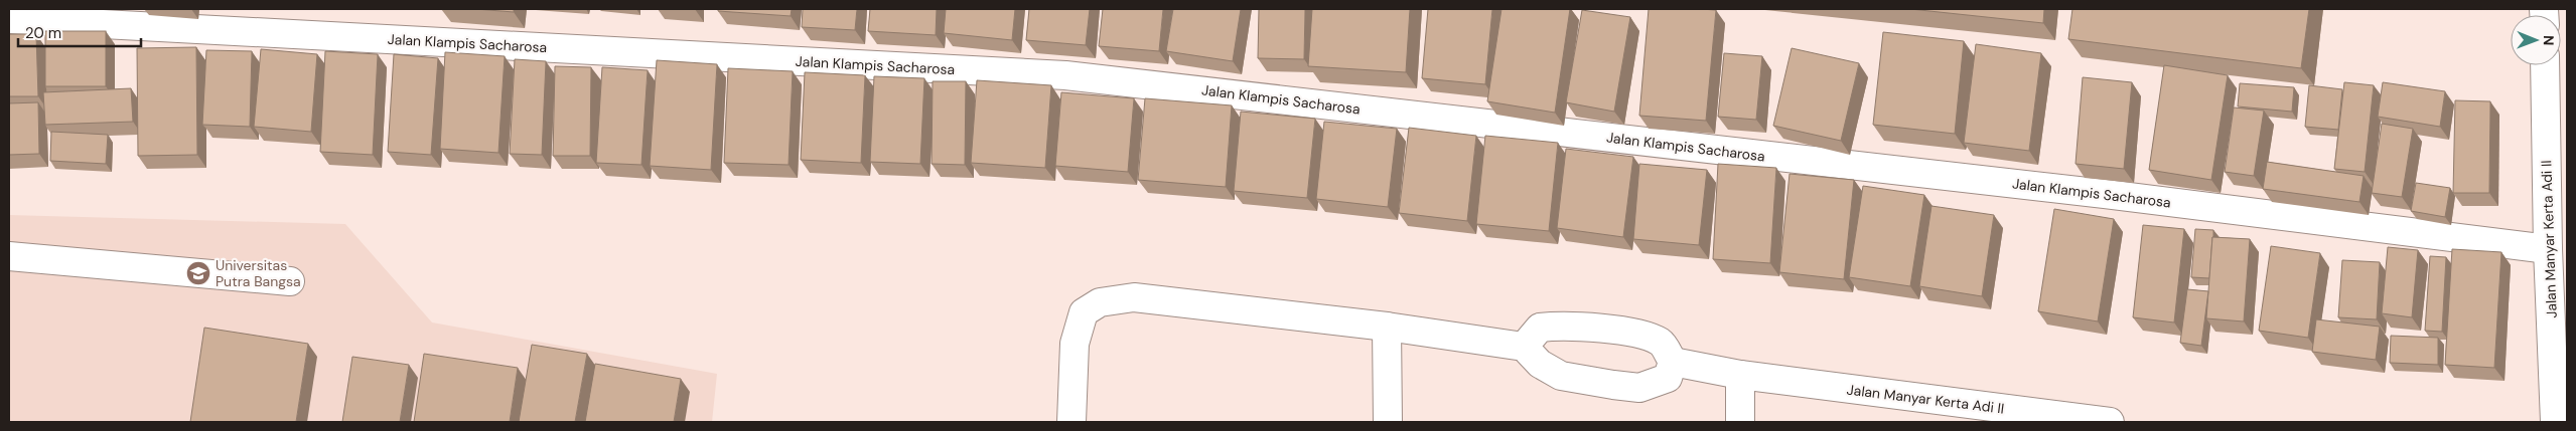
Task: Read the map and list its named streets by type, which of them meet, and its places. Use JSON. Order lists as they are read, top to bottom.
{
  "streets": {
    "street": ["Jalan Klampis Sacharosa", "Jalan Manyar Kerta Adi II"]
  },
  "crossings": [
    ["Jalan Klampis Sacharosa", "Jalan Manyar Kerta Adi II"]
  ],
  "places": {
    "school or university": ["Universitas Putra Bangsa"]
  },
  "scale_bar": "20 m",
  "north": "right"
}
